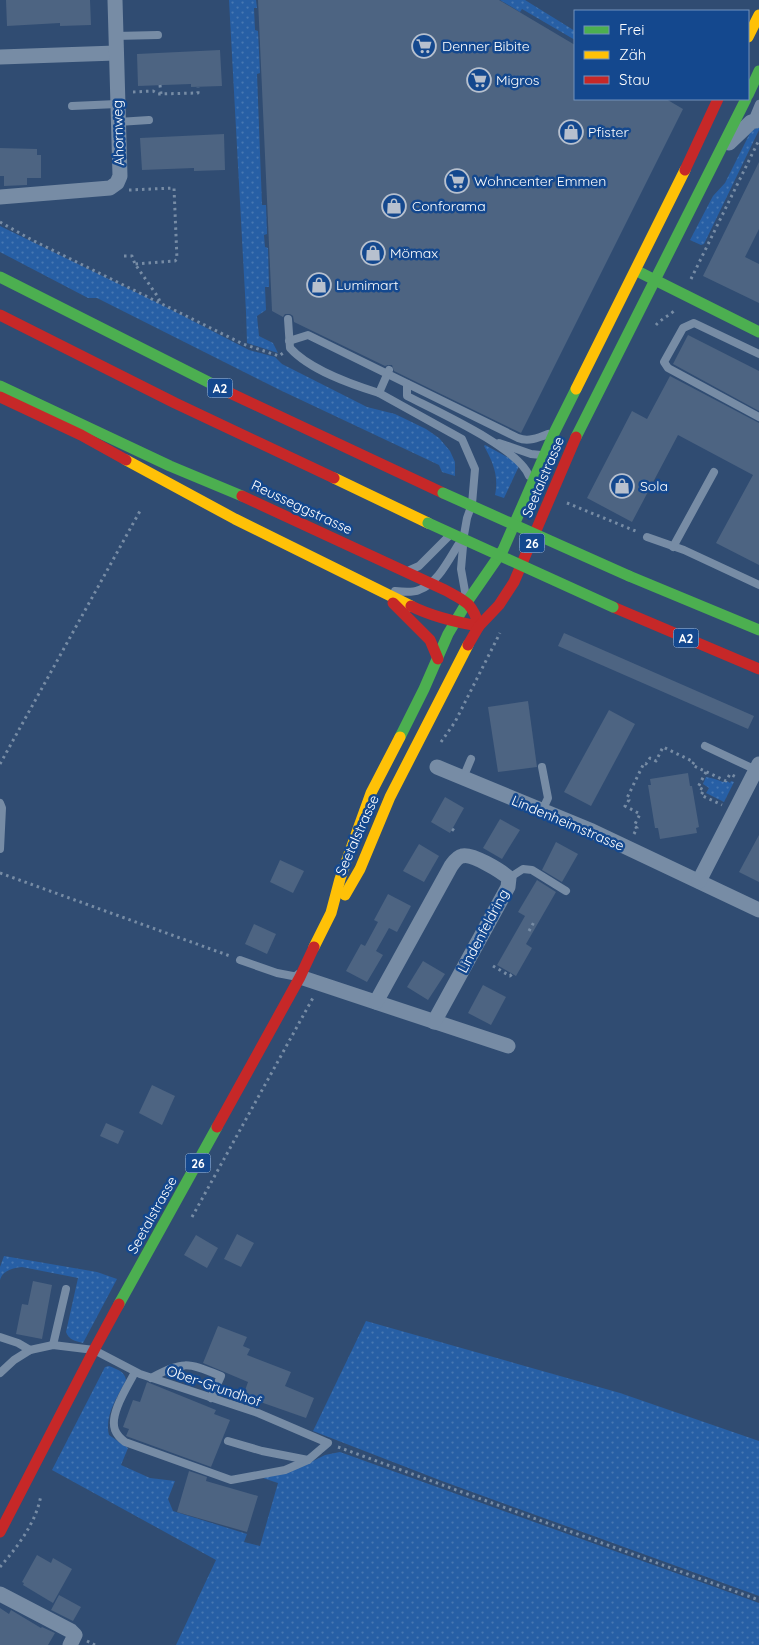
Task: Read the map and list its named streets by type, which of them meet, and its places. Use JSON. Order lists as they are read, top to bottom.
{
  "streets": {
    "main road": [
      "A2",
      "Seetalstrasse",
      "Reusseggstrasse",
      "26"
    ],
    "street": ["Ahornweg", "Lindenheimstrasse", "Lindenfeldring"],
    "lane": ["Ober-Grundhof"]
  },
  "crossings": [
    ["Seetalstrasse", "Reusseggstrasse"],
    ["Seetalstrasse", "Ober-Grundhof"]
  ],
  "places": {
    "supermarket": ["Denner Bibite", "Migros", "Wohncenter Emmen"],
    "shop": [
      "Pfister",
      "Conforama",
      "Mömax",
      "Lumimart",
      "Sola"
    ]
  },
  "legend": ["Frei", "Zäh", "Stau"]
}
